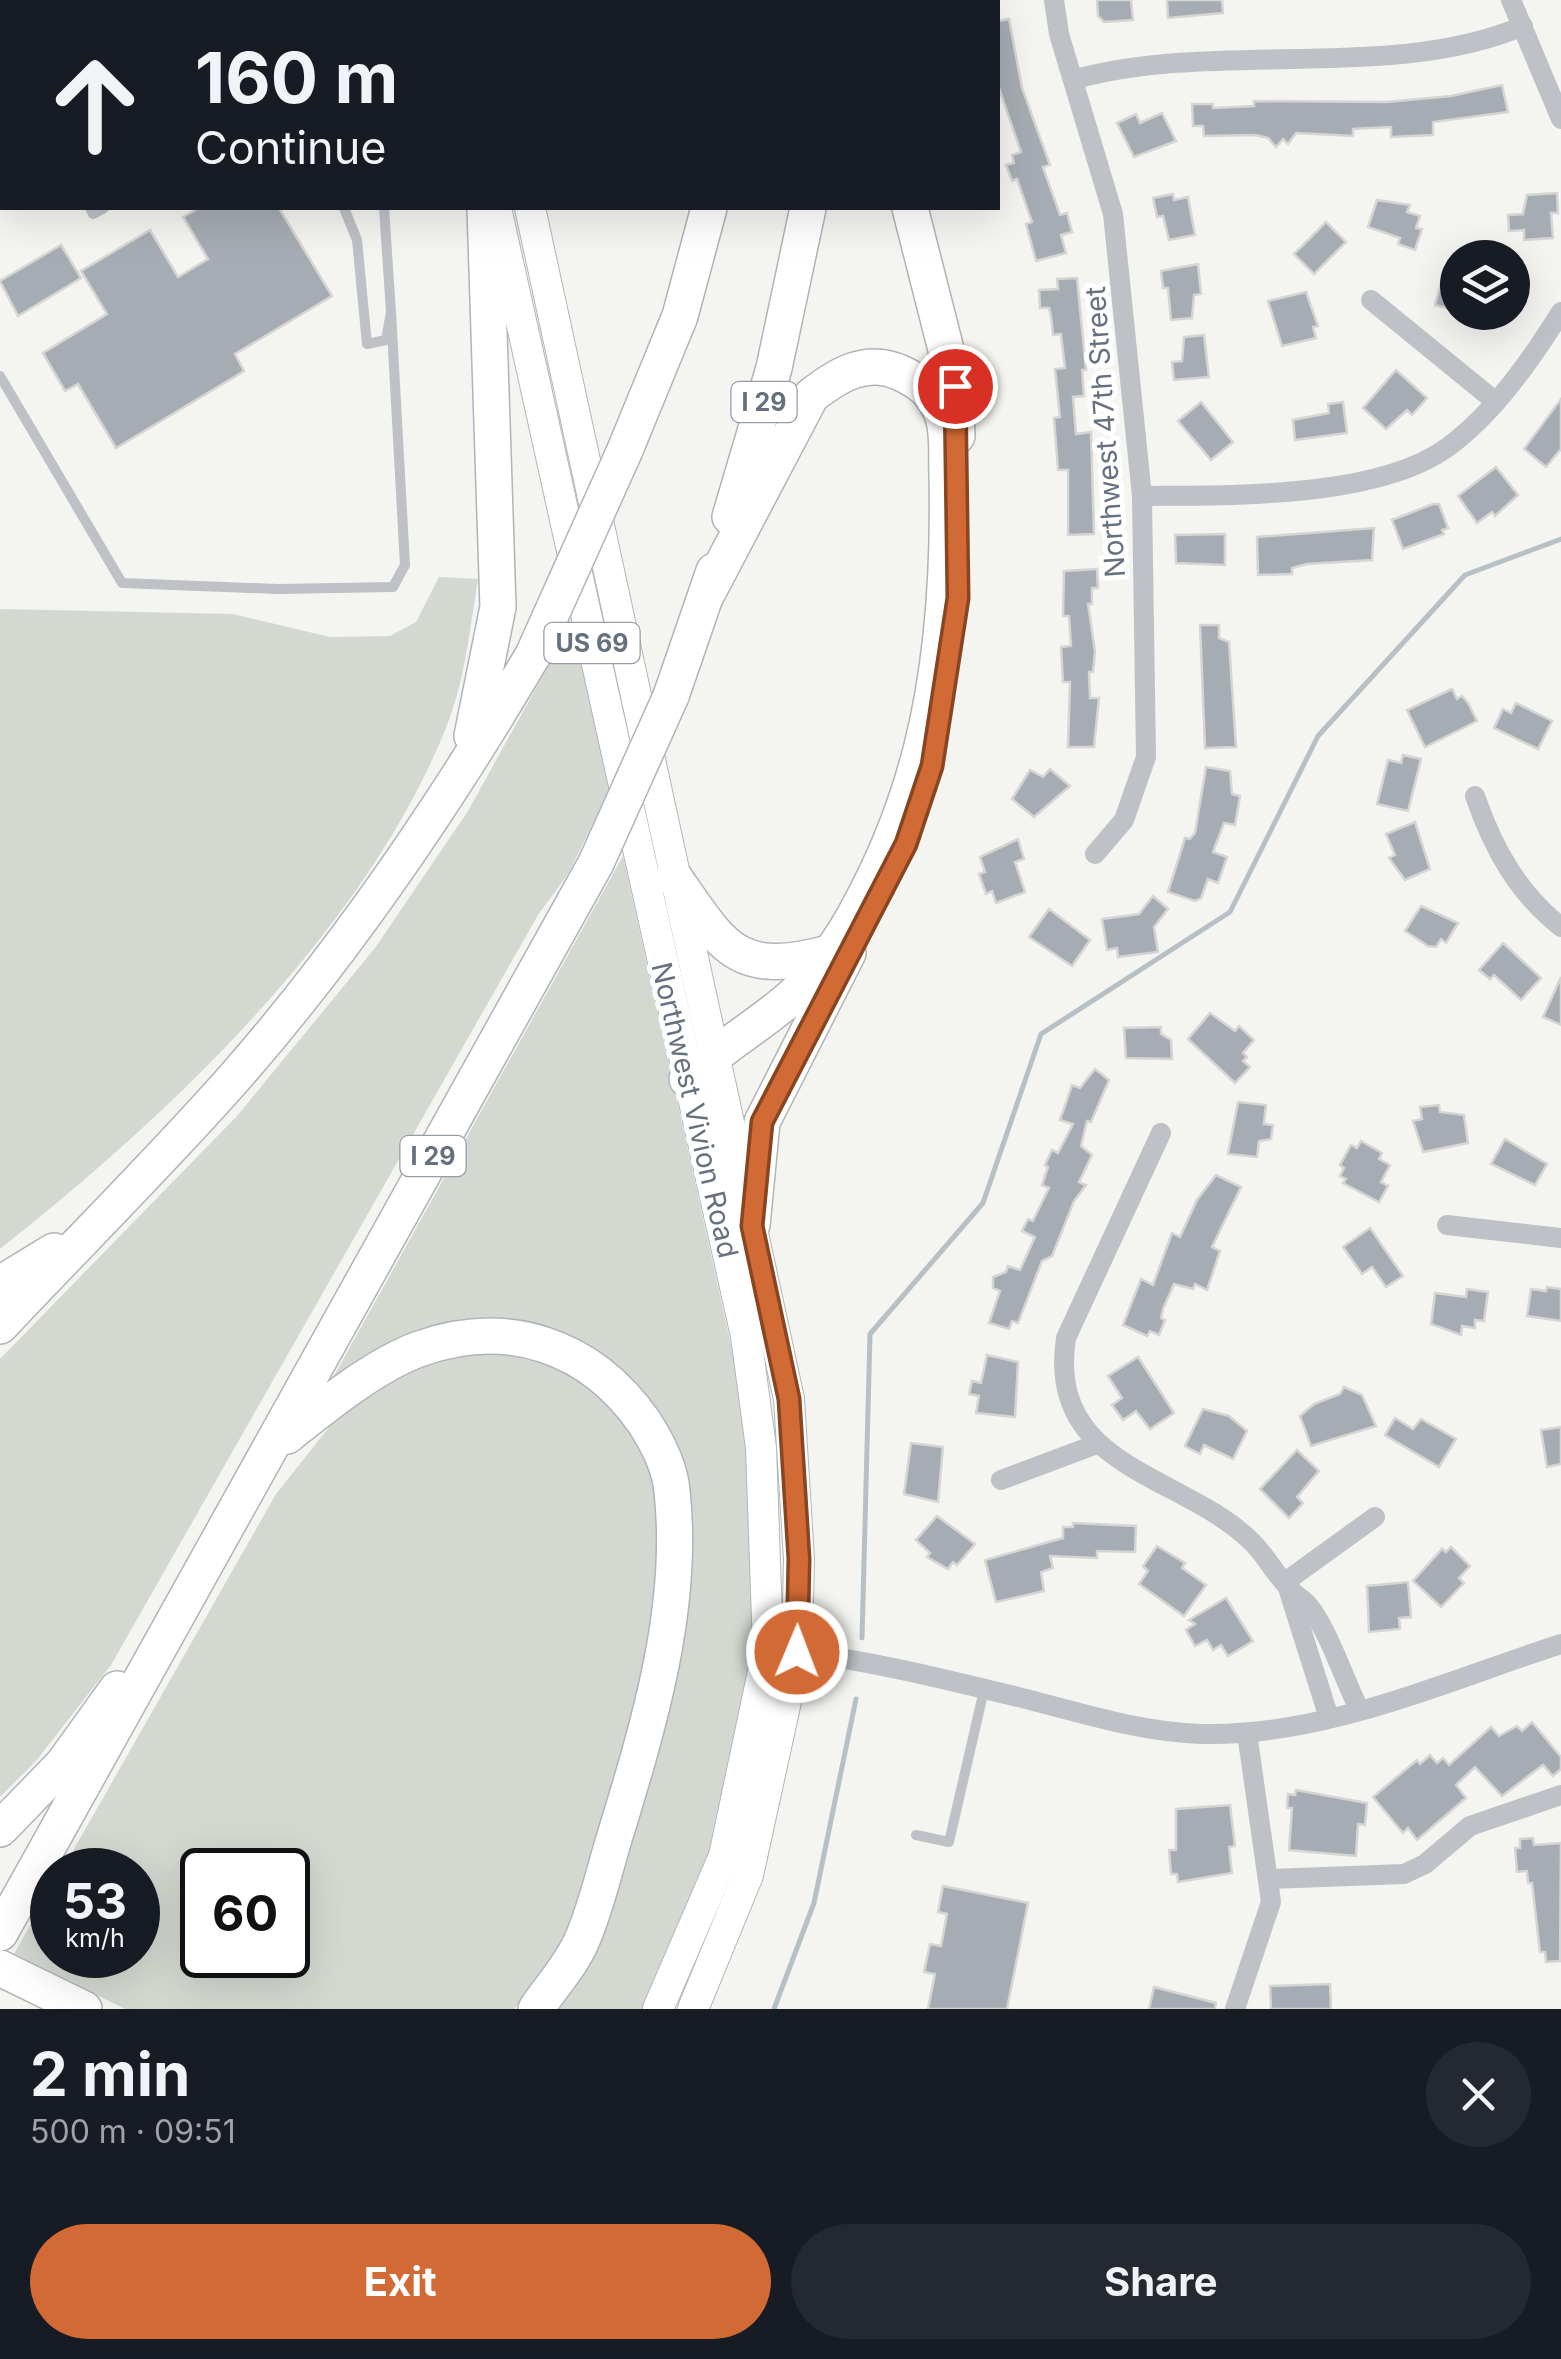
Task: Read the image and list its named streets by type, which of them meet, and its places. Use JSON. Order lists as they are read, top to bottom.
{
  "streets": {
    "highway": ["I 29"],
    "main road": ["US 69", "Northwest Vivion Road"],
    "street": ["Northwest 47th Street"]
  },
  "page": {
    "turn": ["160 m", "Continue"],
    "speed": "53 km/h",
    "limit": "60",
    "heading": ["2 min", "500 m · 09:51"],
    "buttons": ["Exit", "Share"]
  }
}
